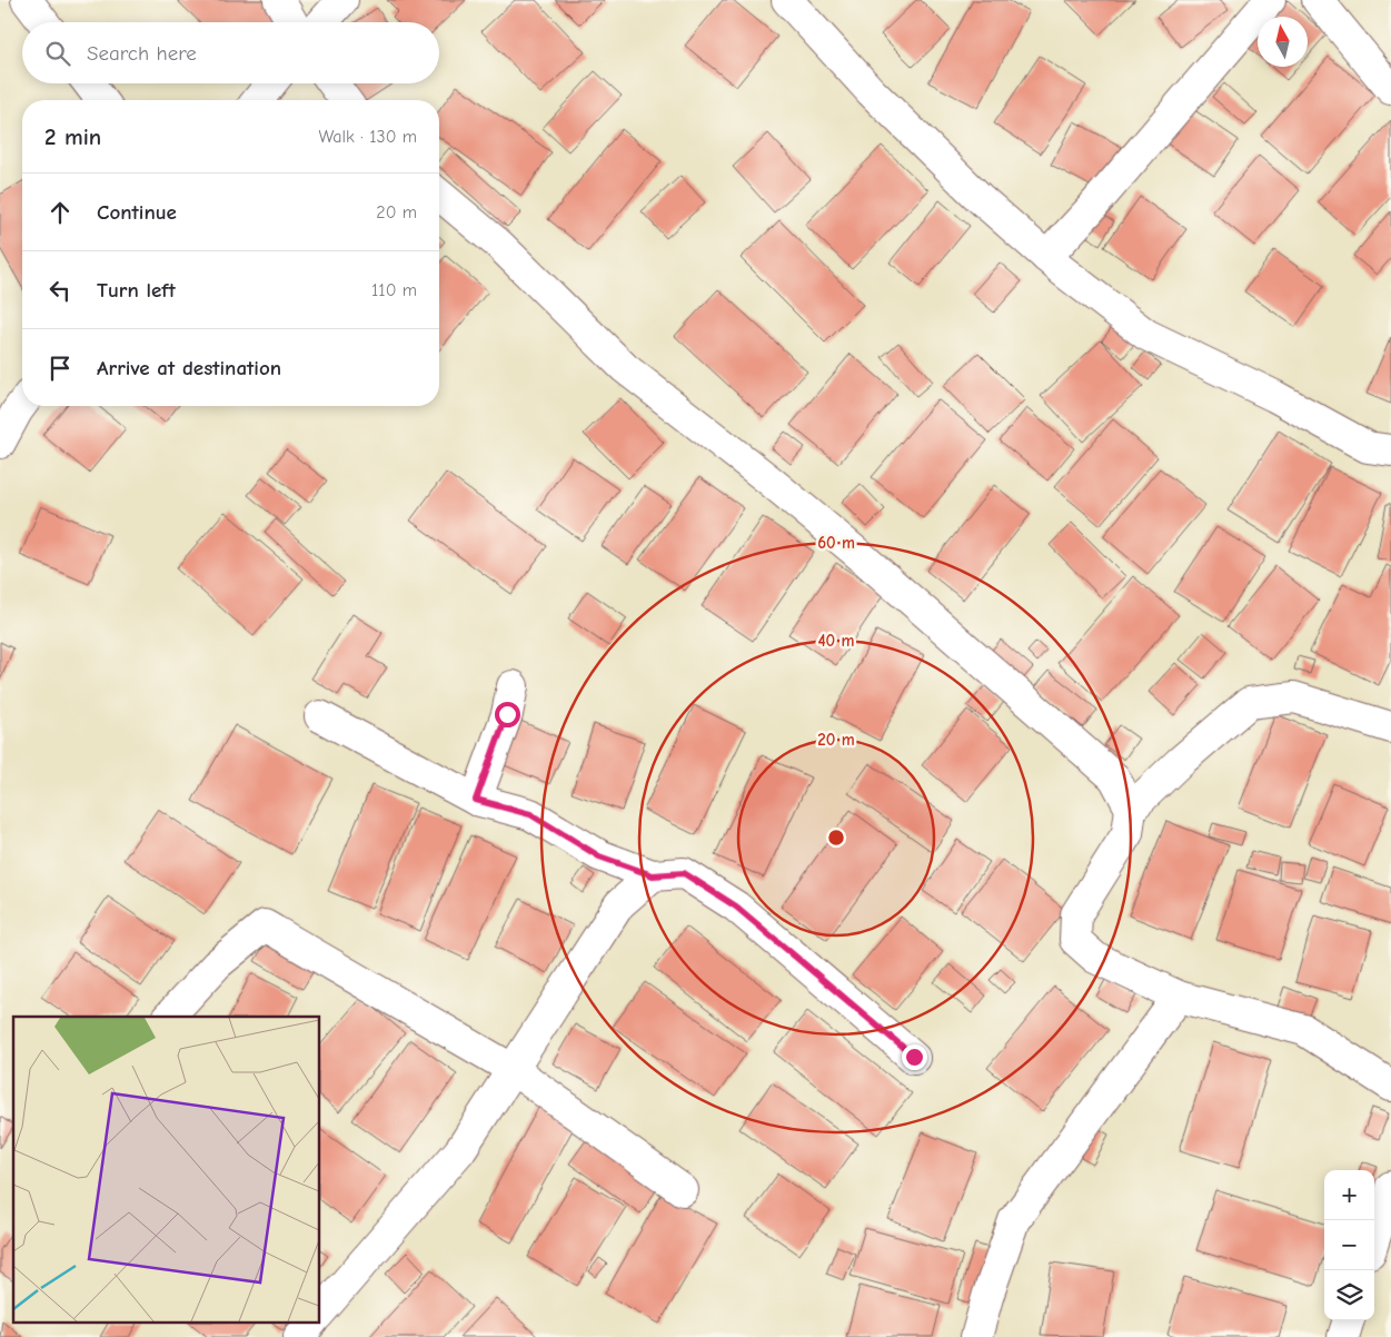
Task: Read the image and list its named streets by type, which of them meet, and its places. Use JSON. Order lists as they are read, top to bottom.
{
  "north": "top",
  "page": {
    "search": "Search here",
    "heading": ["2 min", "Walk · 130 m"],
    "list": [
      ["Continue", "20 m"],
      ["Turn left", "110 m"],
      "Arrive at destination"
    ],
    "map_buttons": ["+", "−"]
  },
  "rings": ["60 m", "40 m", "20 m"]
}
